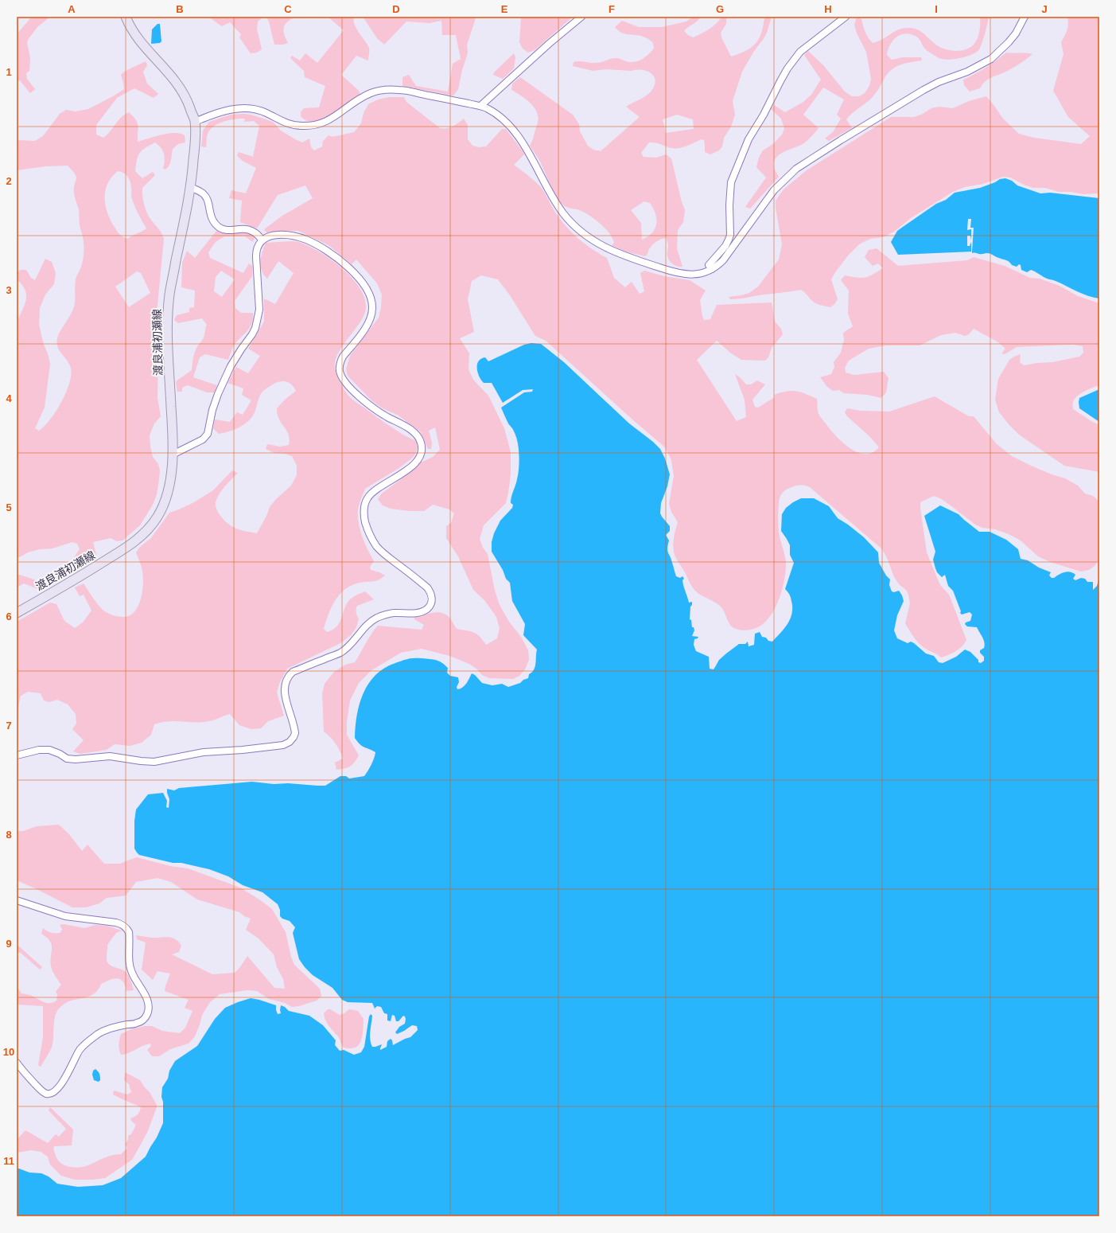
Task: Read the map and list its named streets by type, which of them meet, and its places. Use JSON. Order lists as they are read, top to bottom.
{
  "streets": {
    "main road": ["渡良浦初瀬線"]
  },
  "grid": {
    "columns": [
      "A",
      "B",
      "C",
      "D",
      "E",
      "F",
      "G",
      "H",
      "I",
      "J"
    ],
    "rows": [
      "1",
      "2",
      "3",
      "4",
      "5",
      "6",
      "7",
      "8",
      "9",
      "10",
      "11"
    ]
  }
}
